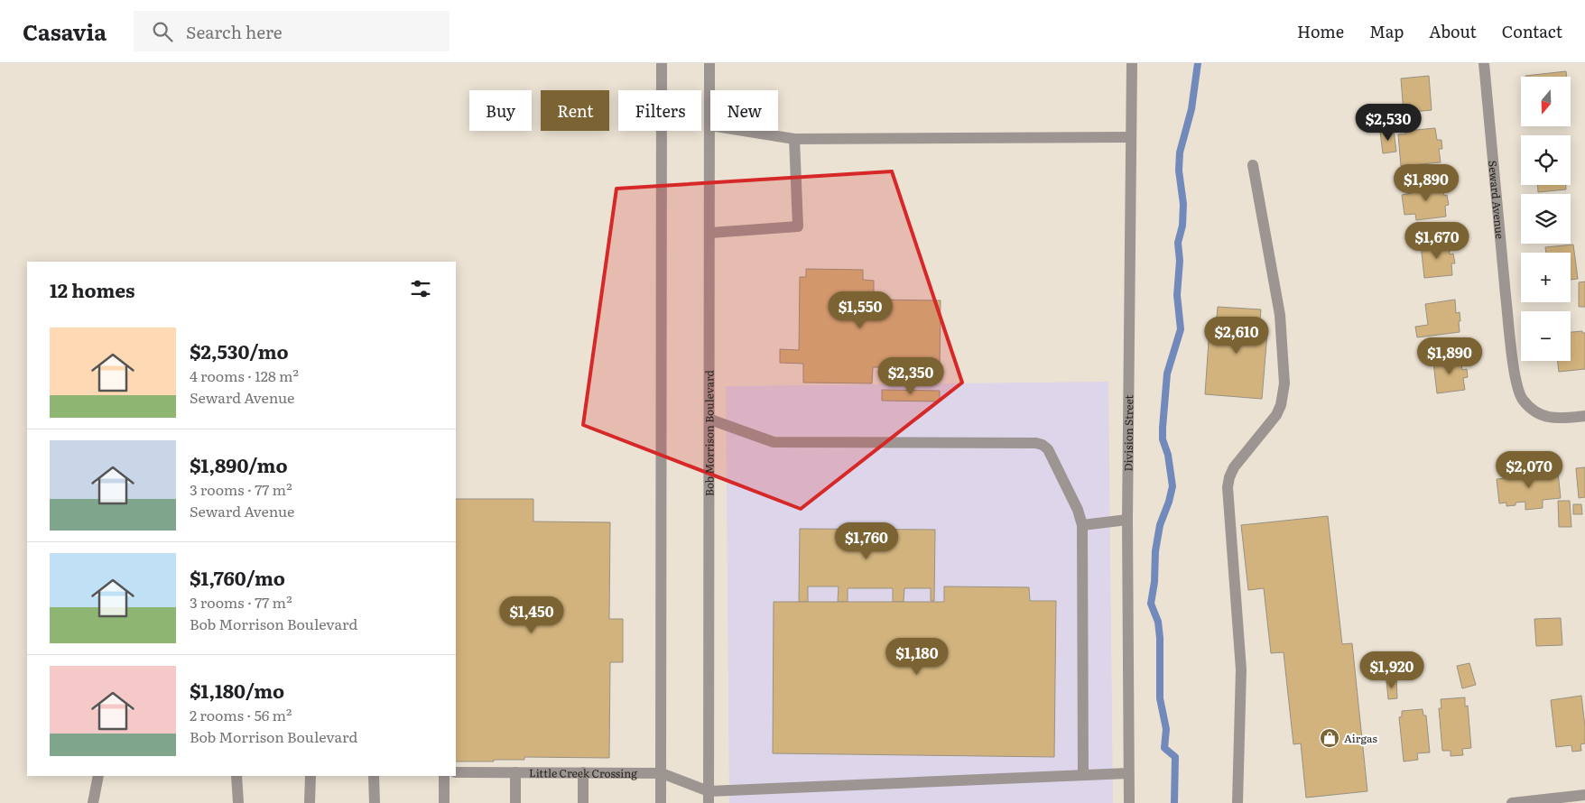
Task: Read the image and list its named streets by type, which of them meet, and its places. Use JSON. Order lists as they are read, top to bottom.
{
  "streets": {
    "street": [
      "Seward Avenue",
      "Bob Morrison Boulevard",
      "Division Street",
      "Little Creek Crossing"
    ]
  },
  "crossings": [
    ["Bob Morrison Boulevard", "Little Creek Crossing"]
  ],
  "places": {
    "shop": ["Airgas"]
  },
  "north": "bottom",
  "page": {
    "header": "Casavia",
    "search": "Search here",
    "nav": [
      "Home",
      "Map",
      "About",
      "Contact"
    ],
    "map_buttons": ["+", "−"],
    "chip": [
      "Buy",
      "Rent",
      "Filters",
      "New"
    ],
    "price": [
      "$2,530",
      "$1,890",
      "$1,670",
      "$1,550",
      "$2,610",
      "$1,890",
      "$2,350",
      "$2,070",
      "$1,760",
      "$1,450",
      "$1,180",
      "$1,920"
    ],
    "heading": "12 homes",
    "list": [
      {
        "name": "$2,530/mo",
        "note": "4 rooms · 128 m² · Seward Avenue"
      },
      {
        "name": "$1,890/mo",
        "note": "3 rooms · 77 m² · Seward Avenue"
      },
      {
        "name": "$1,760/mo",
        "note": "3 rooms · 77 m² · Bob Morrison Boulevard"
      },
      {
        "name": "$1,180/mo",
        "note": "2 rooms · 56 m² · Bob Morrison Boulevard"
      }
    ]
  }
}
